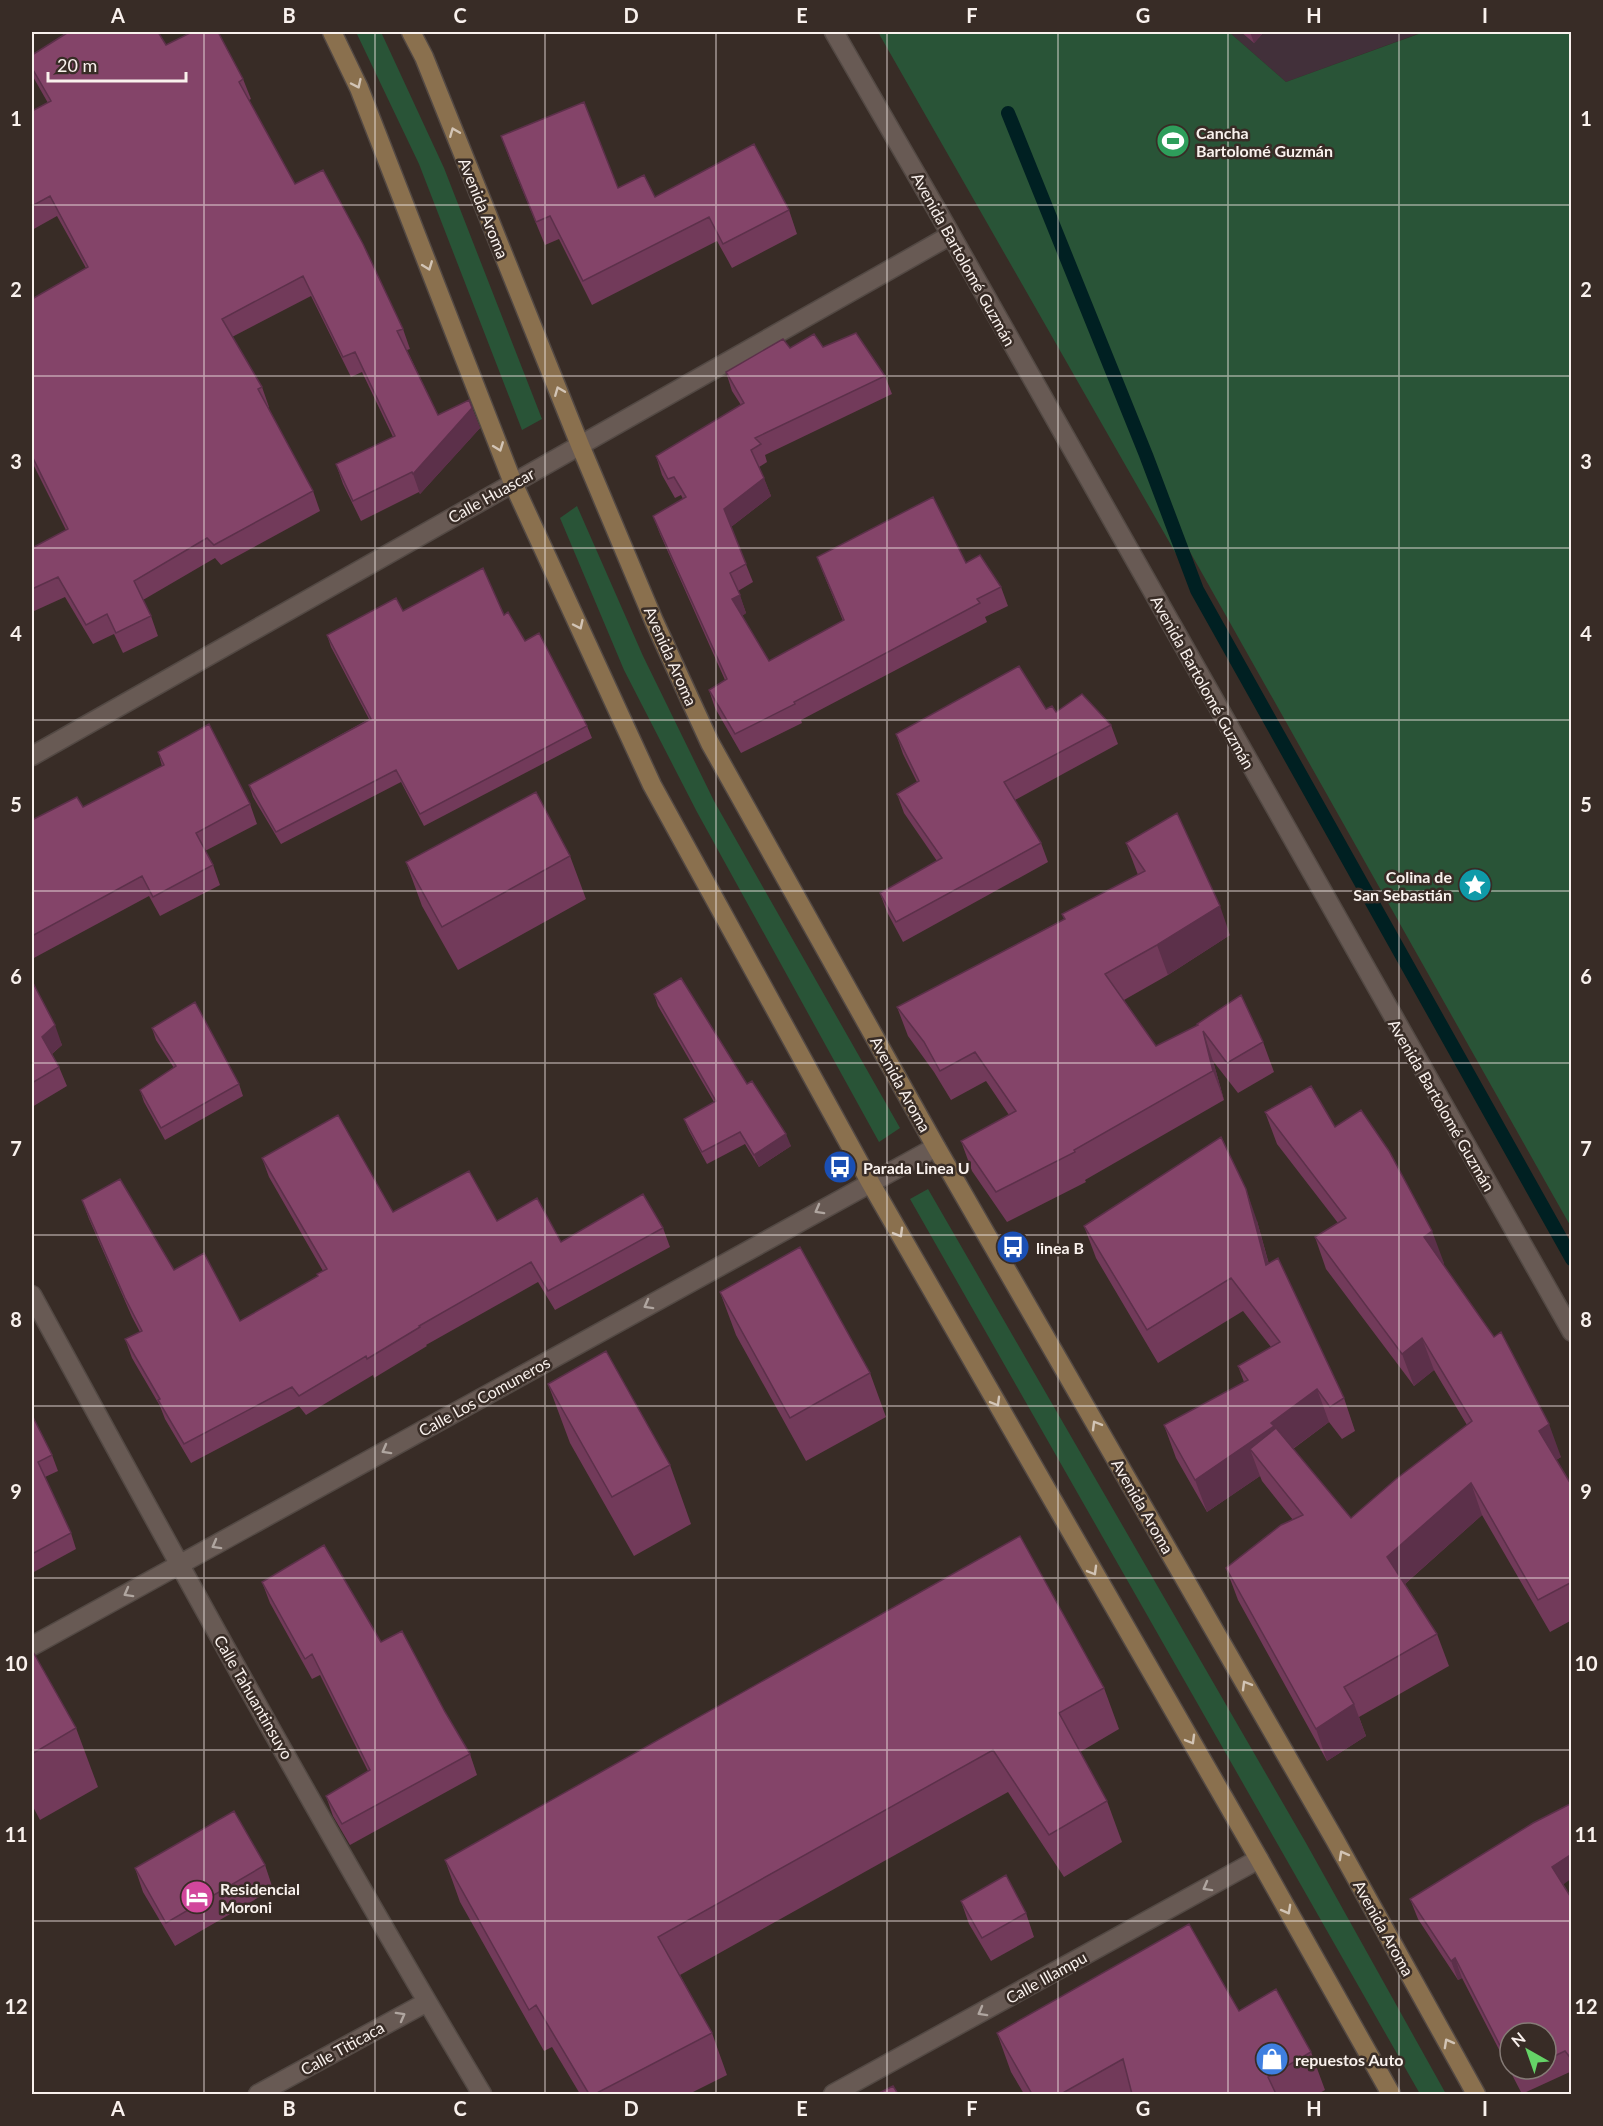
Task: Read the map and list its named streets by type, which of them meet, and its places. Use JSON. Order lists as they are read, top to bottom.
{
  "streets": {
    "main road": ["Avenida Aroma"],
    "street": [
      "Avenida Bartolomé Guzmán",
      "Calle Huascar",
      "Calle Los Comuneros",
      "Calle Tahuantinsuyo",
      "Calle Illampu",
      "Calle Titicaca"
    ]
  },
  "crossings": [
    ["Avenida Aroma", "Calle Huascar"],
    ["Avenida Aroma", "Calle Los Comuneros"],
    ["Avenida Bartolomé Guzmán", "Calle Huascar"],
    ["Calle Los Comuneros", "Calle Tahuantinsuyo"],
    ["Calle Tahuantinsuyo", "Calle Titicaca"]
  ],
  "one_way": ["Calle Los Comuneros", "Calle Illampu", "Calle Titicaca"],
  "places": {
    "sports": ["Cancha Bartolomé Guzmán"],
    "place": ["Colina de San Sebastián"],
    "bus stop": ["Parada Linea U", "linea B"],
    "hotel": ["Residencial Moroni"],
    "shop": ["repuestos Auto"]
  },
  "scale_bar": "20 m",
  "north": "top left",
  "grid": {
    "columns": [
      "A",
      "B",
      "C",
      "D",
      "E",
      "F",
      "G",
      "H",
      "I"
    ],
    "rows": [
      "1",
      "2",
      "3",
      "4",
      "5",
      "6",
      "7",
      "8",
      "9",
      "10",
      "11",
      "12"
    ]
  }
}
